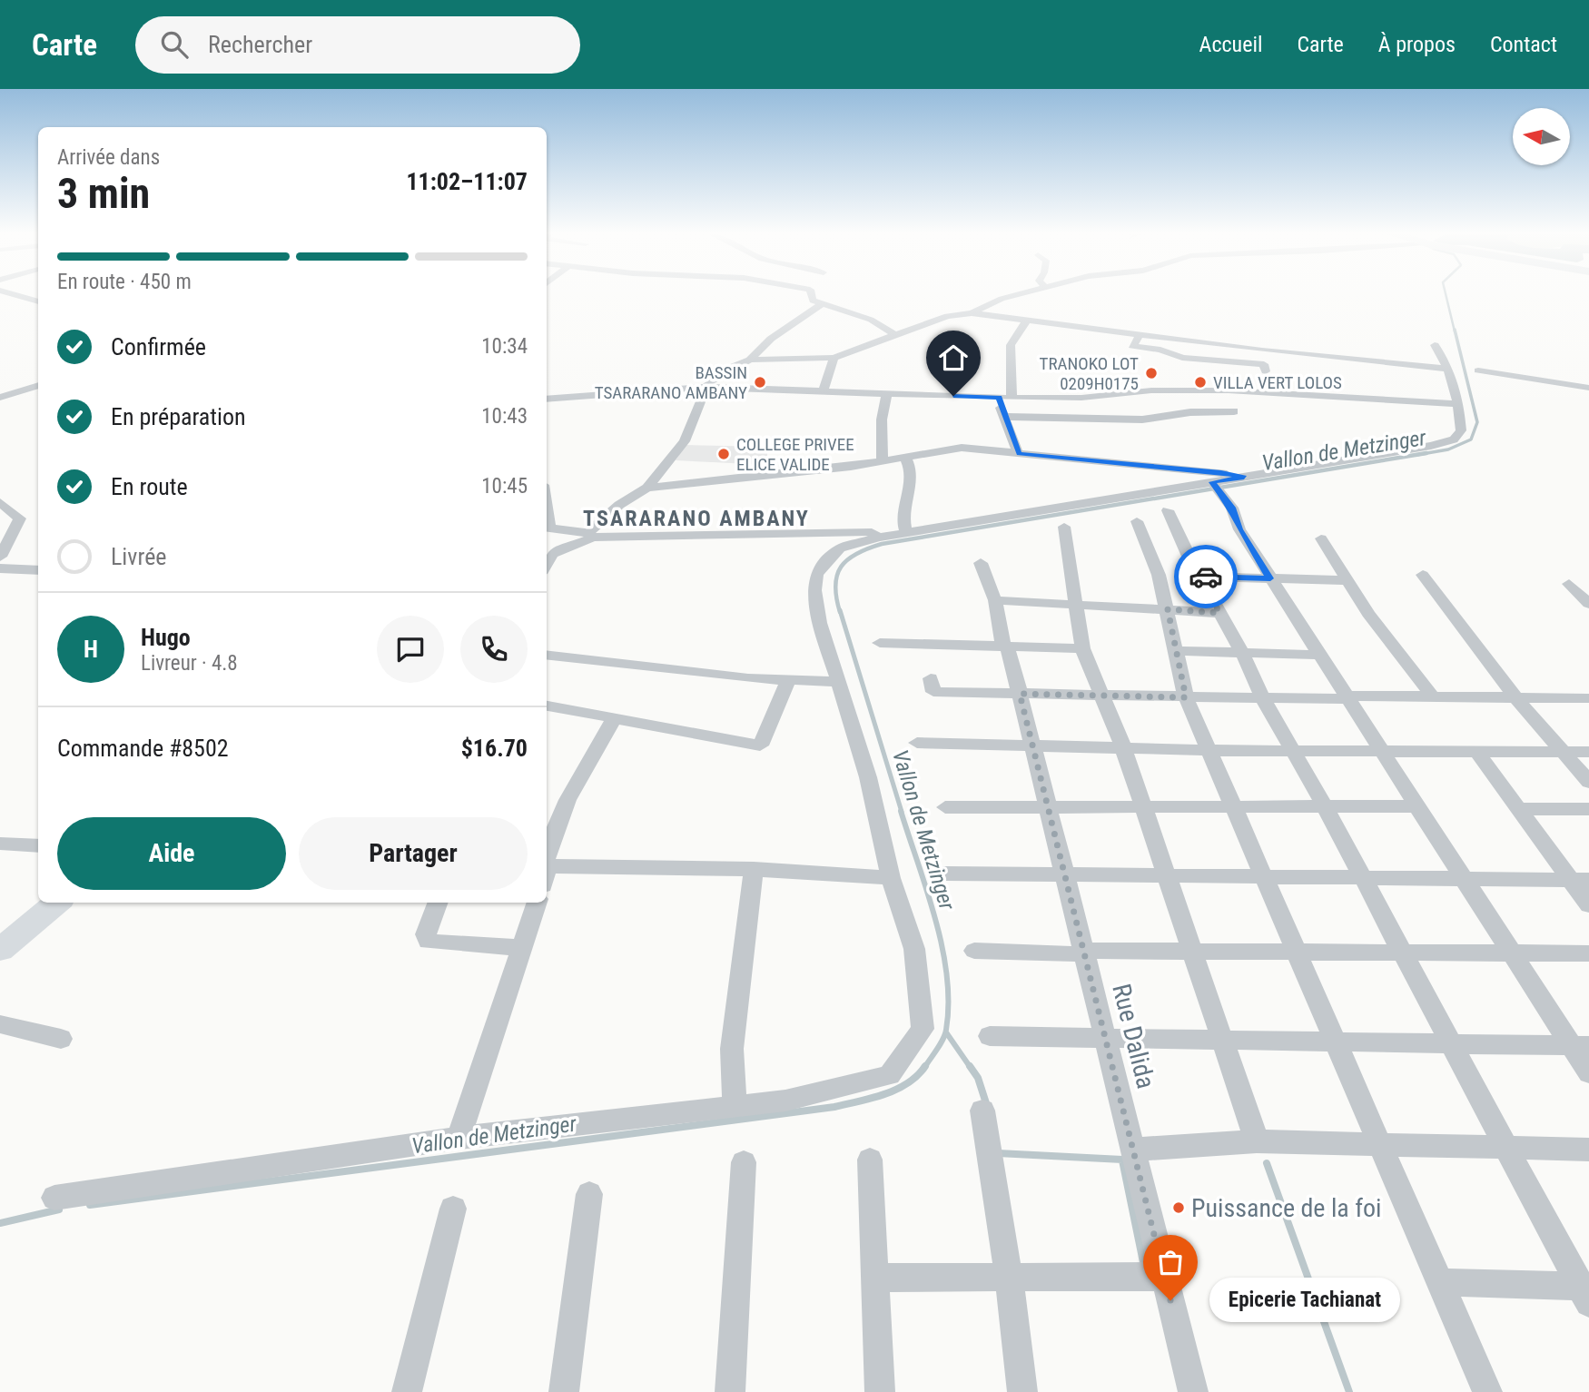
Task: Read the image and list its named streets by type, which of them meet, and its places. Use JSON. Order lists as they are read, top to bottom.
{
  "streets": {
    "street": ["Rue Dalida"]
  },
  "districts": ["TSARARANO AMBANY"],
  "water": ["Vallon de Metzinger"],
  "places": [
    "TRANOKO LOT 0209H0175",
    "BASSIN TSARARANO AMBANY",
    "VILLA VERT LOLOS",
    "COLLEGE PRIVEE ELICE VALIDE",
    "Puissance de la foi",
    "Epicerie Tachianat"
  ],
  "north": "left",
  "page": {
    "header": "Carte",
    "search": "Rechercher",
    "nav": [
      "Accueil",
      "Carte",
      "À propos",
      "Contact"
    ],
    "heading": ["3 min", "Arrivée dans", "11:02–11:07"],
    "panel": [
      "Hugo",
      "Livreur · 4.8",
      "Commande #8502",
      "$16.70"
    ],
    "bar": "En route · 450 m",
    "list": [
      ["Confirmée", "10:34"],
      ["En préparation", "10:43"],
      ["En route", "10:45"],
      "Livrée"
    ],
    "round": "H",
    "buttons": ["Aide", "Partager"],
    "bubble": "Epicerie Tachianat"
  }
}
